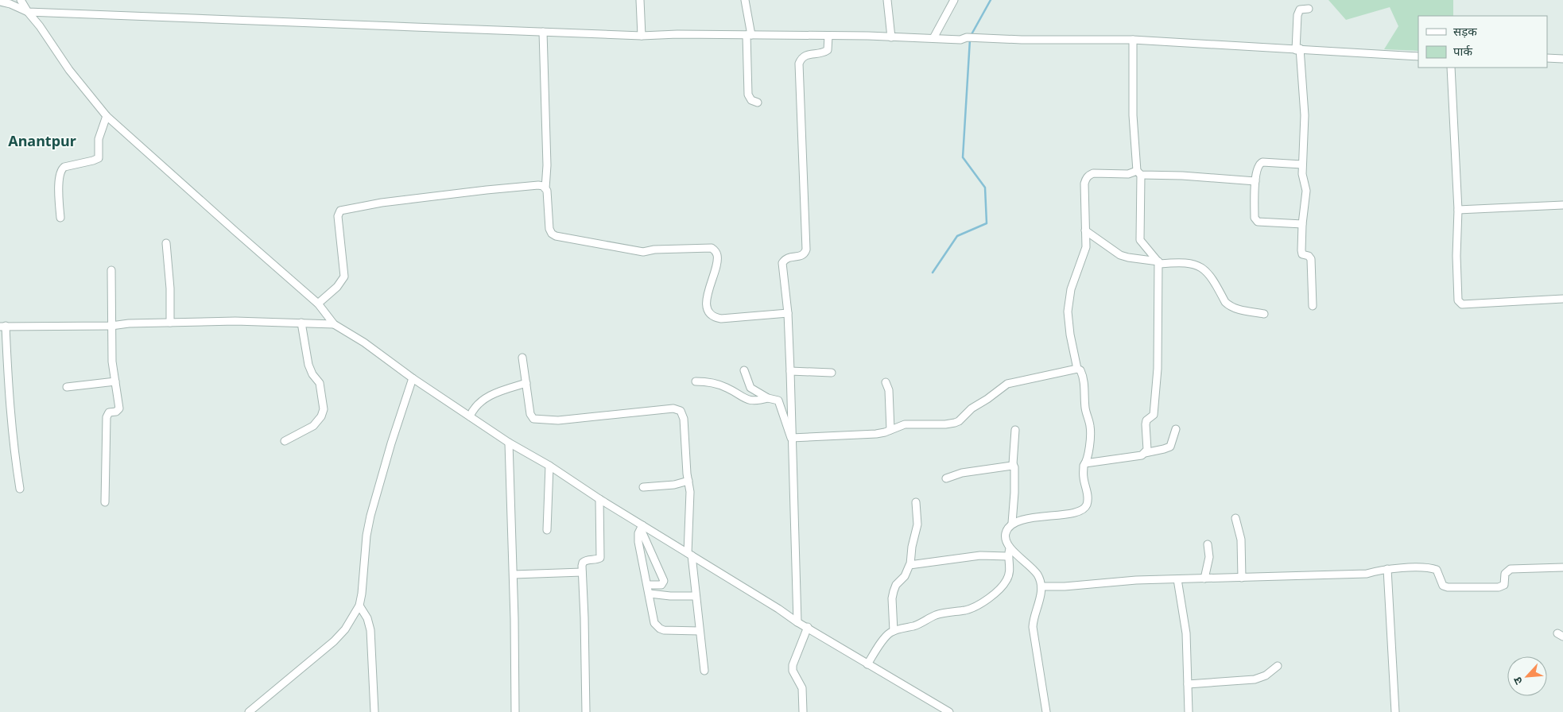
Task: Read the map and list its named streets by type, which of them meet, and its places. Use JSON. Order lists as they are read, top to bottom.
{
  "districts": ["Anantpur"],
  "legend": ["सड़क", "पार्क"],
  "north": "bottom left"
}
